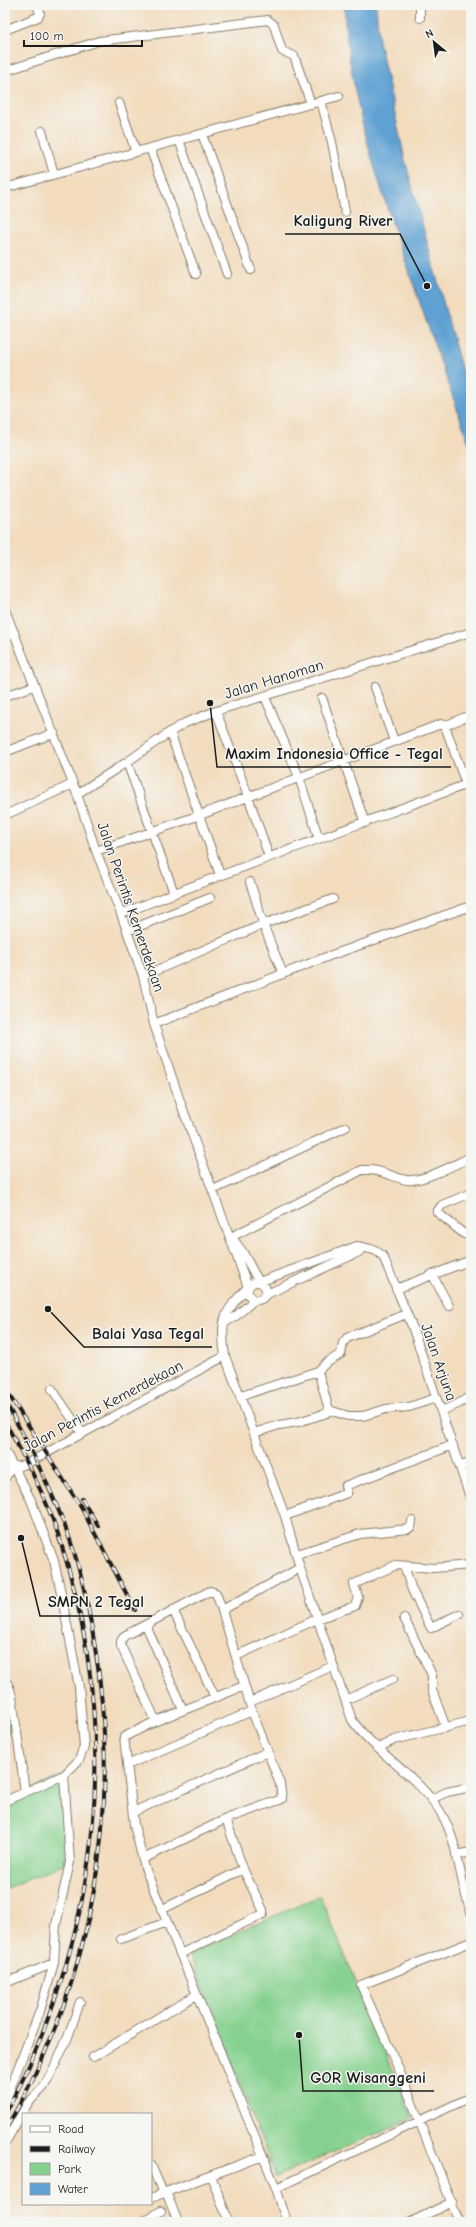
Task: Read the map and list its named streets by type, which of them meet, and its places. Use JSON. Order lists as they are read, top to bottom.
{
  "streets": {
    "street": ["Jalan Hanoman", "Jalan Perintis Kemerdekaan", "Jalan Arjuna"]
  },
  "crossings": [
    ["Jalan Hanoman", "Jalan Perintis Kemerdekaan"]
  ],
  "places": [
    "Kaligung River",
    "Maxim Indonesia Office - Tegal",
    "Balai Yasa Tegal",
    "SMPN 2 Tegal",
    "GOR Wisanggeni"
  ],
  "legend": [
    "Road",
    "Railway",
    "Park",
    "Water"
  ],
  "scale_bar": "100 m",
  "north": "top left"
}
